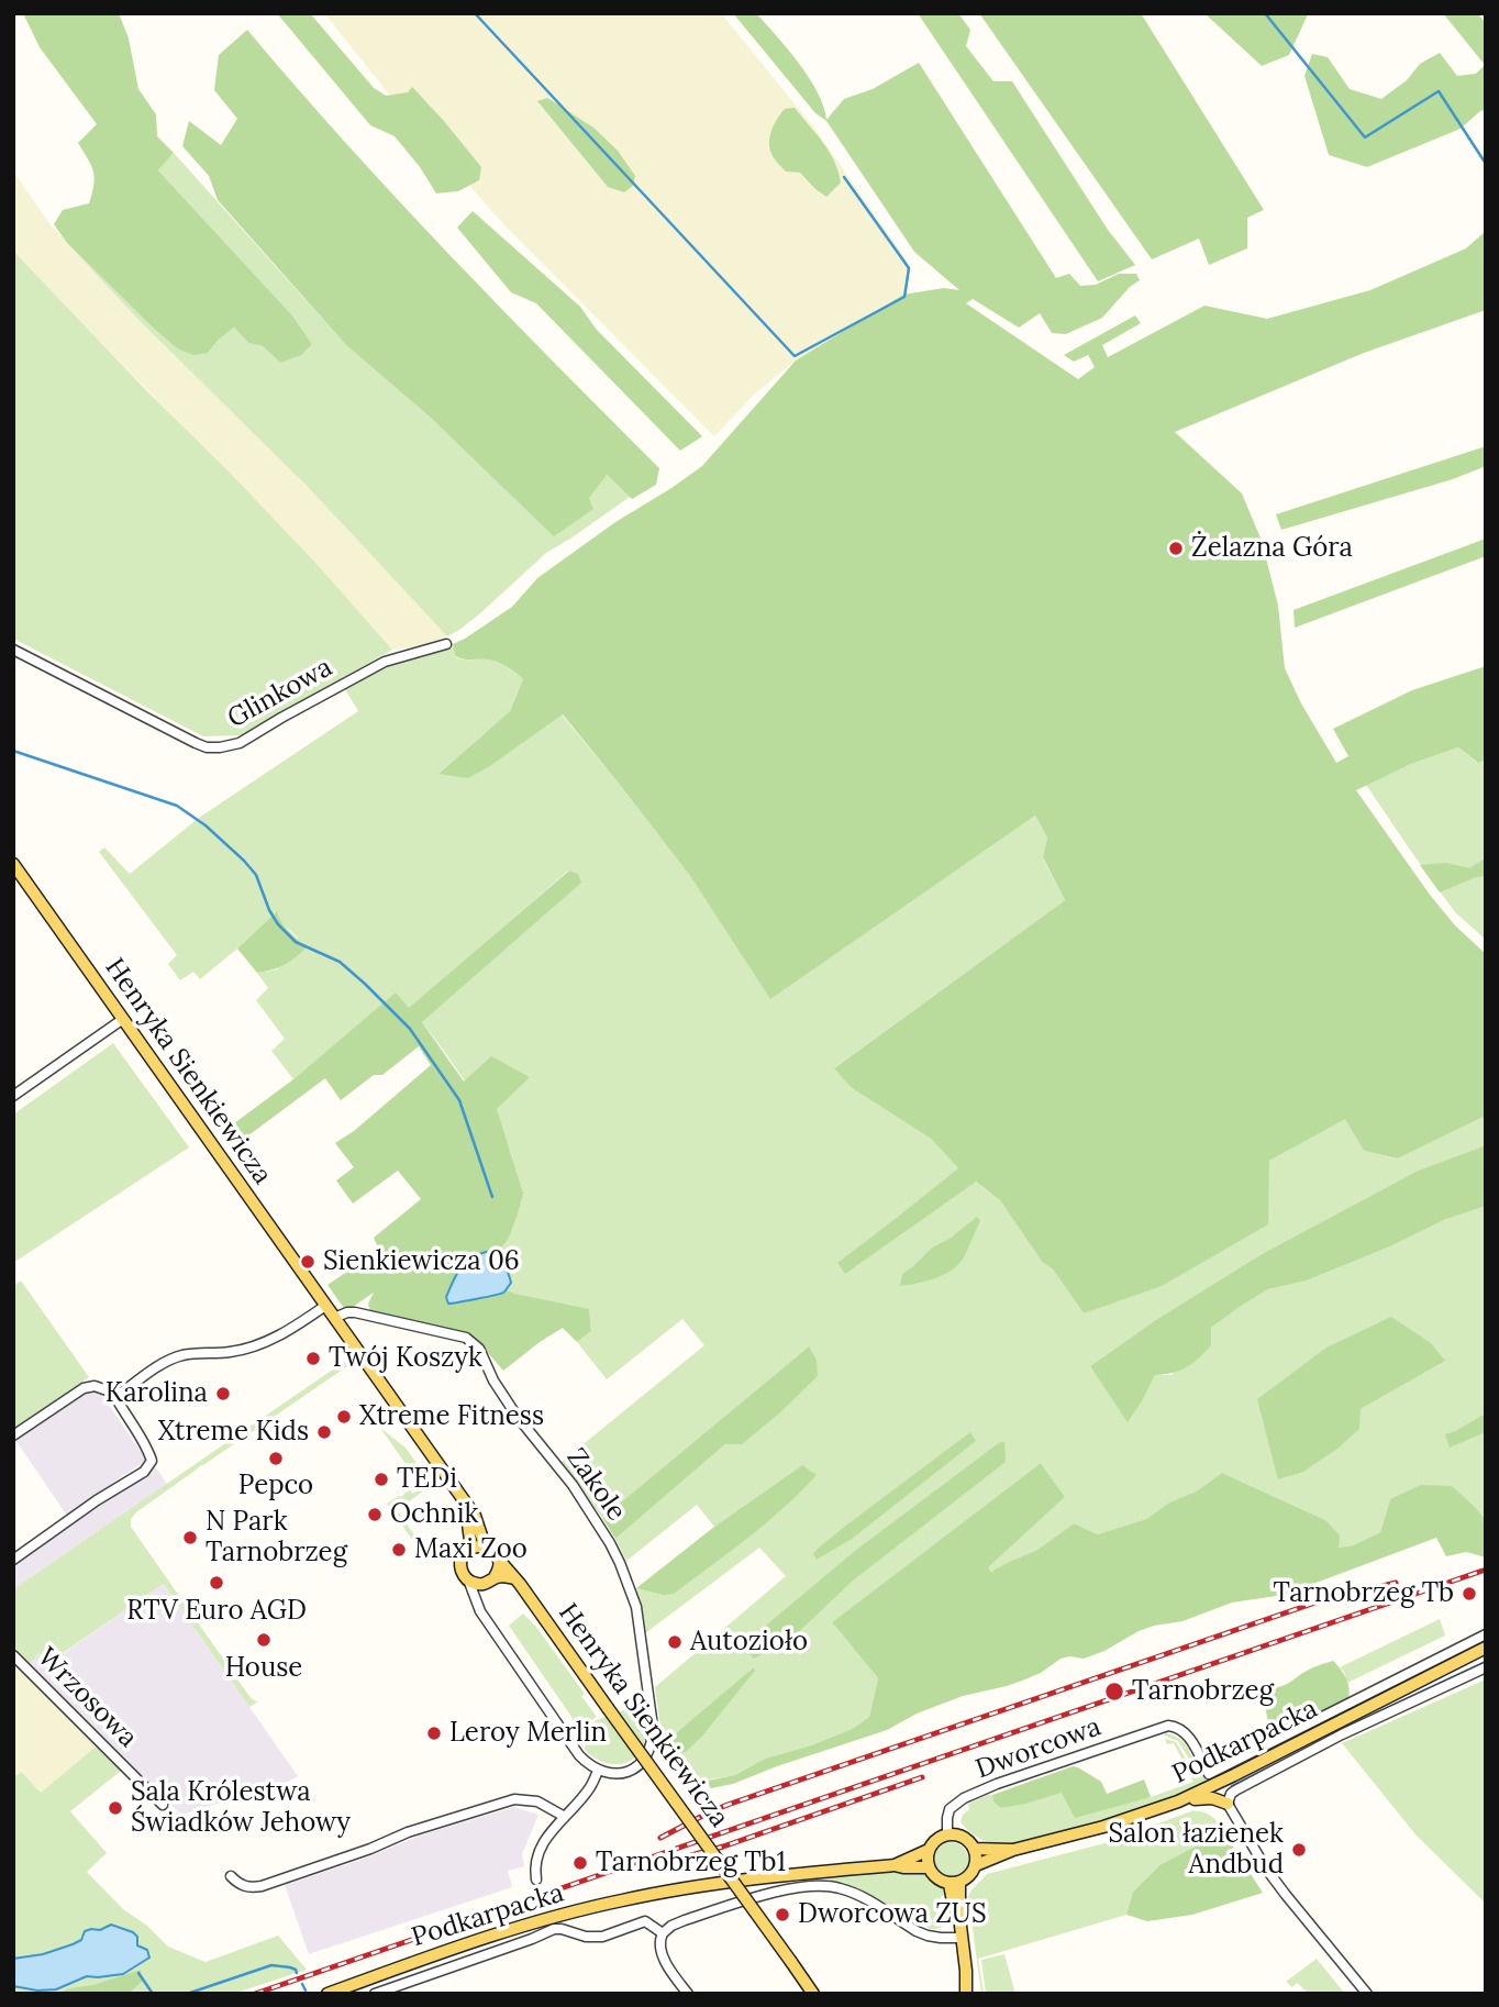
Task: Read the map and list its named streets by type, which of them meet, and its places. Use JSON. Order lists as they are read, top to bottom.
{
  "streets": {
    "main road": ["Henryka Sienkiewicza", "Podkarpacka"],
    "street": [
      "Glinkowa",
      "Zakole",
      "Wrzosowa",
      "Dworcowa"
    ]
  },
  "crossings": [
    ["Henryka Sienkiewicza", "Zakole"],
    ["Podkarpacka", "Dworcowa"]
  ],
  "places": [
    "Żelazna Góra",
    "Sienkiewicza 06",
    "Twój Koszyk",
    "Karolina",
    "Xtreme Fitness",
    "Xtreme Kids",
    "Pepco",
    "TEDi",
    "Ochnik",
    "N Park Tarnobrzeg",
    "Maxi Zoo",
    "RTV Euro AGD",
    "Tarnobrzeg Tb",
    "House",
    "Autozioło",
    "Tarnobrzeg",
    "Leroy Merlin",
    "Sala Królestwa Świadków Jehowy",
    "Salon łazienek Andbud",
    "Tarnobrzeg Tb1",
    "Dworcowa ZUS"
  ]
}
